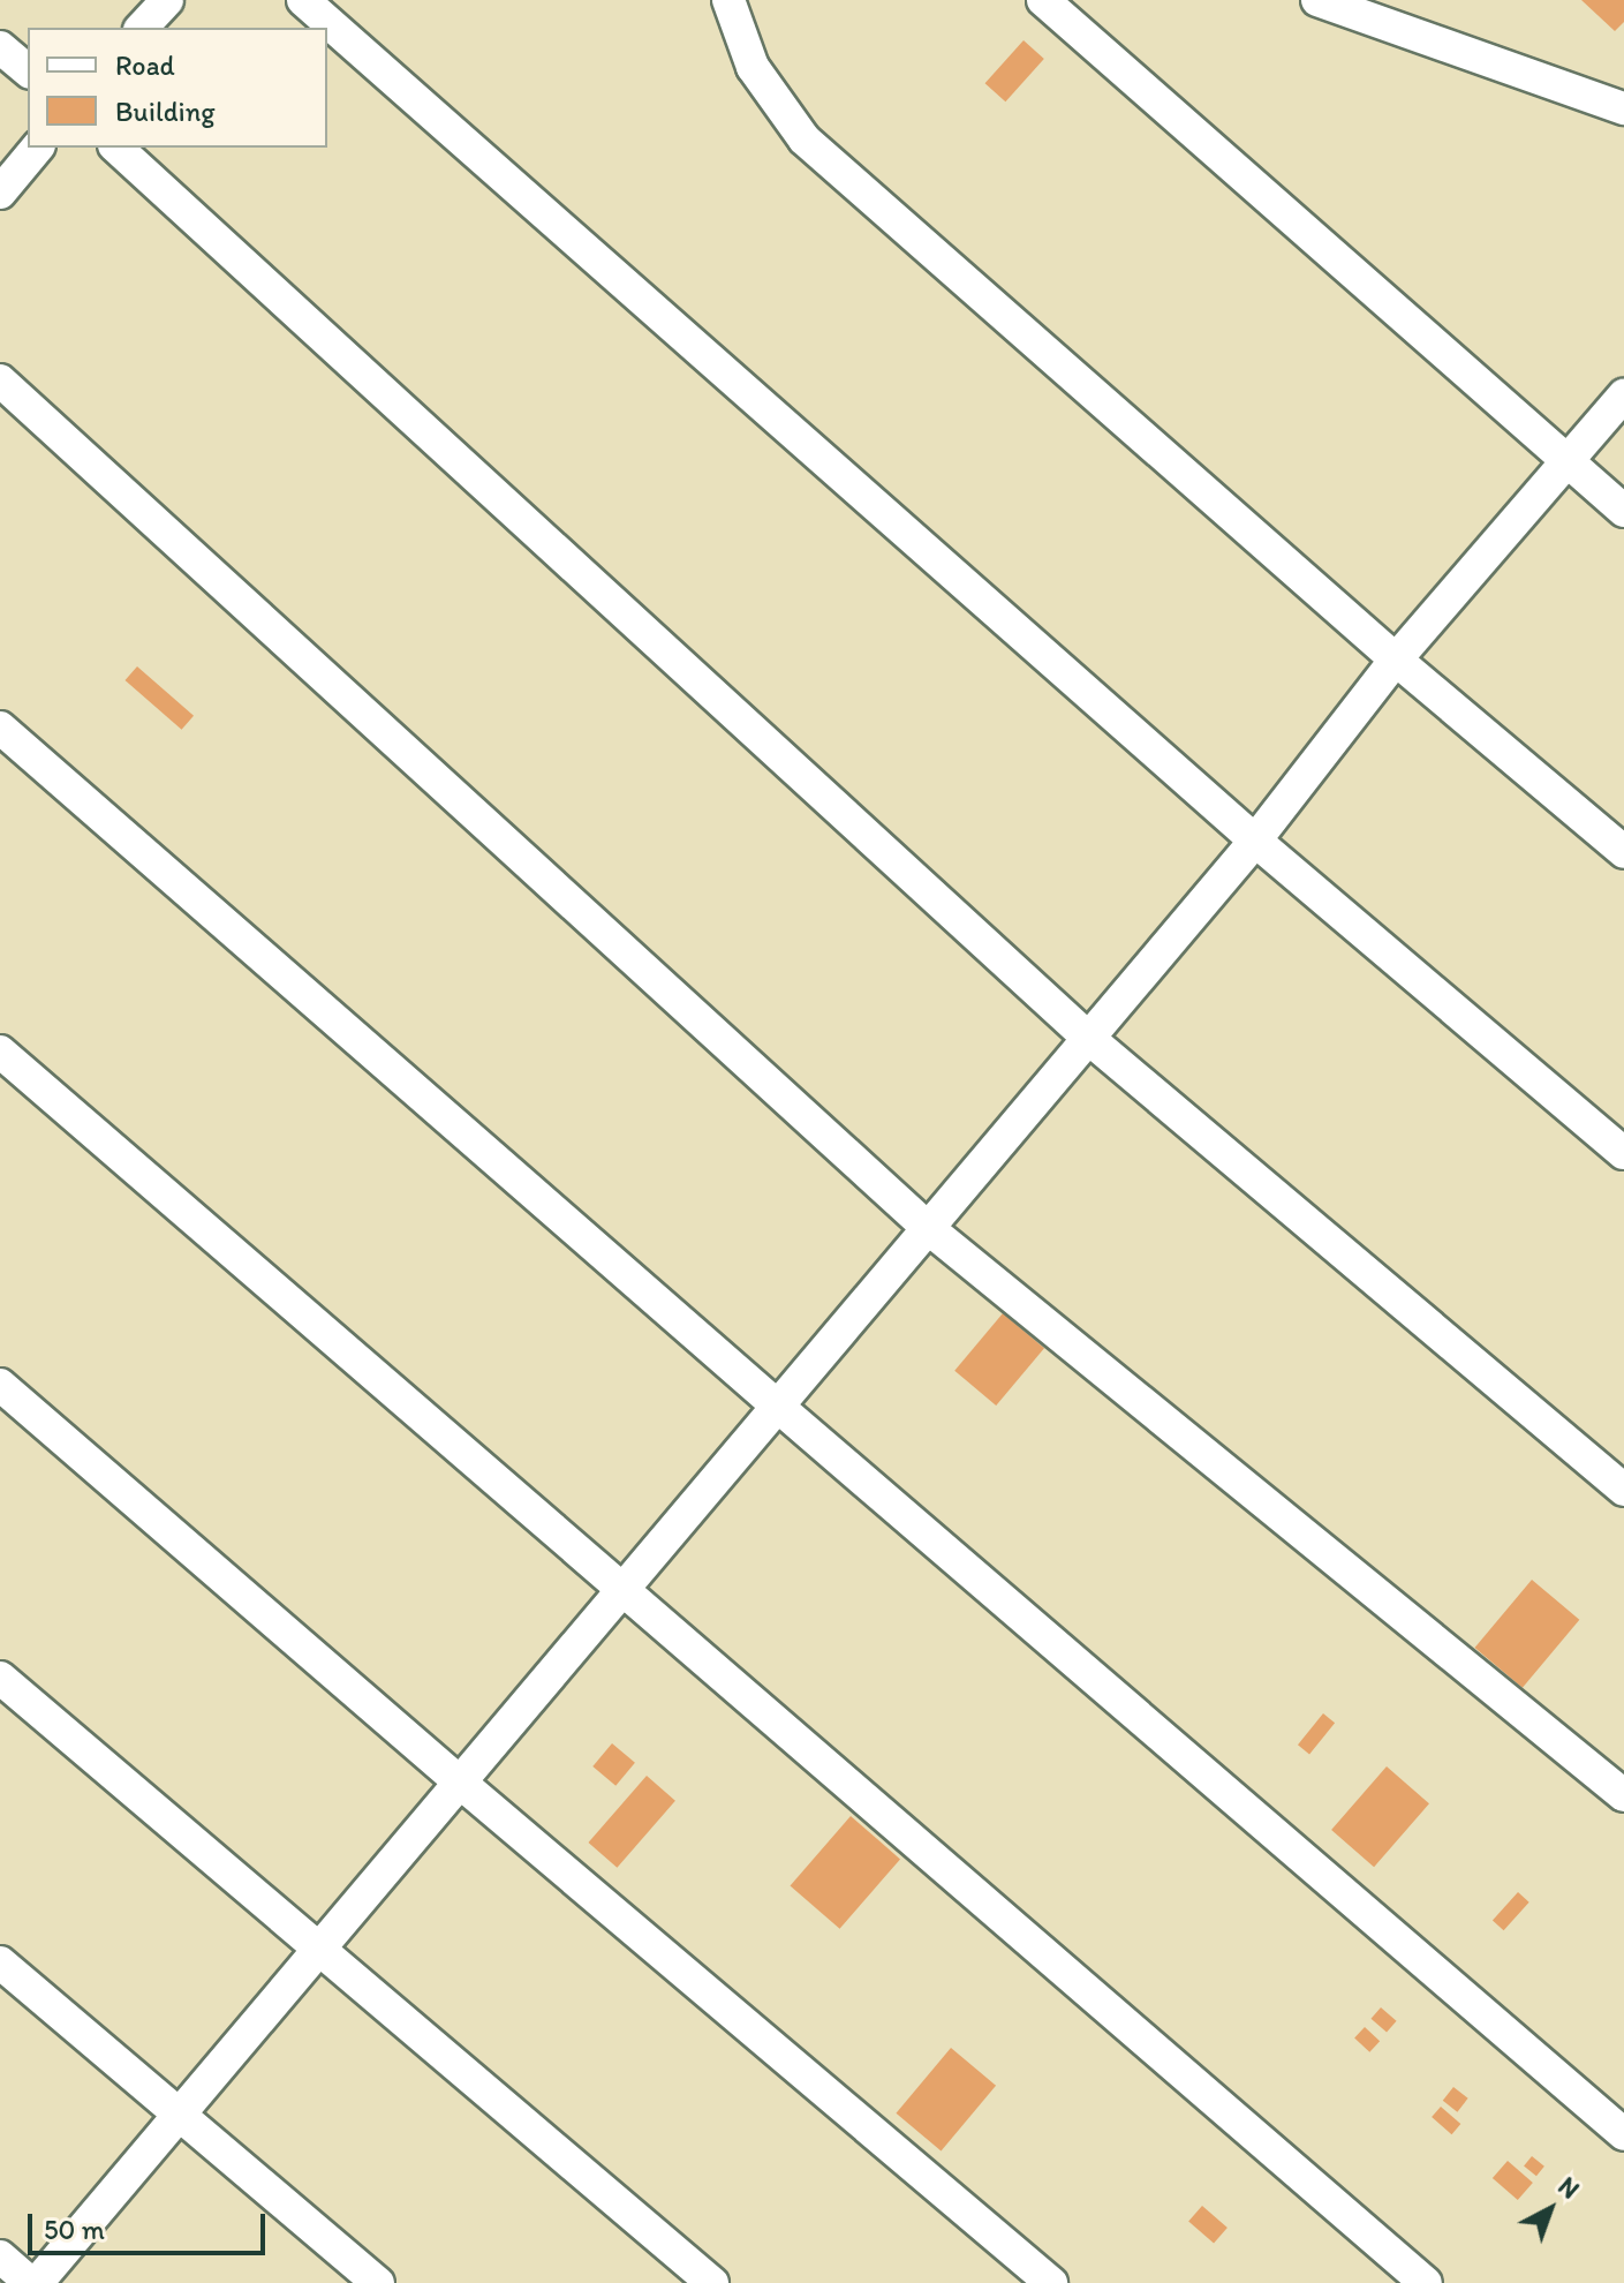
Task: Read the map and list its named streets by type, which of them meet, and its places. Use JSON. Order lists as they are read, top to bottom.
{
  "legend": ["Road", "Building"],
  "scale_bar": "50 m",
  "north": "top right"
}
